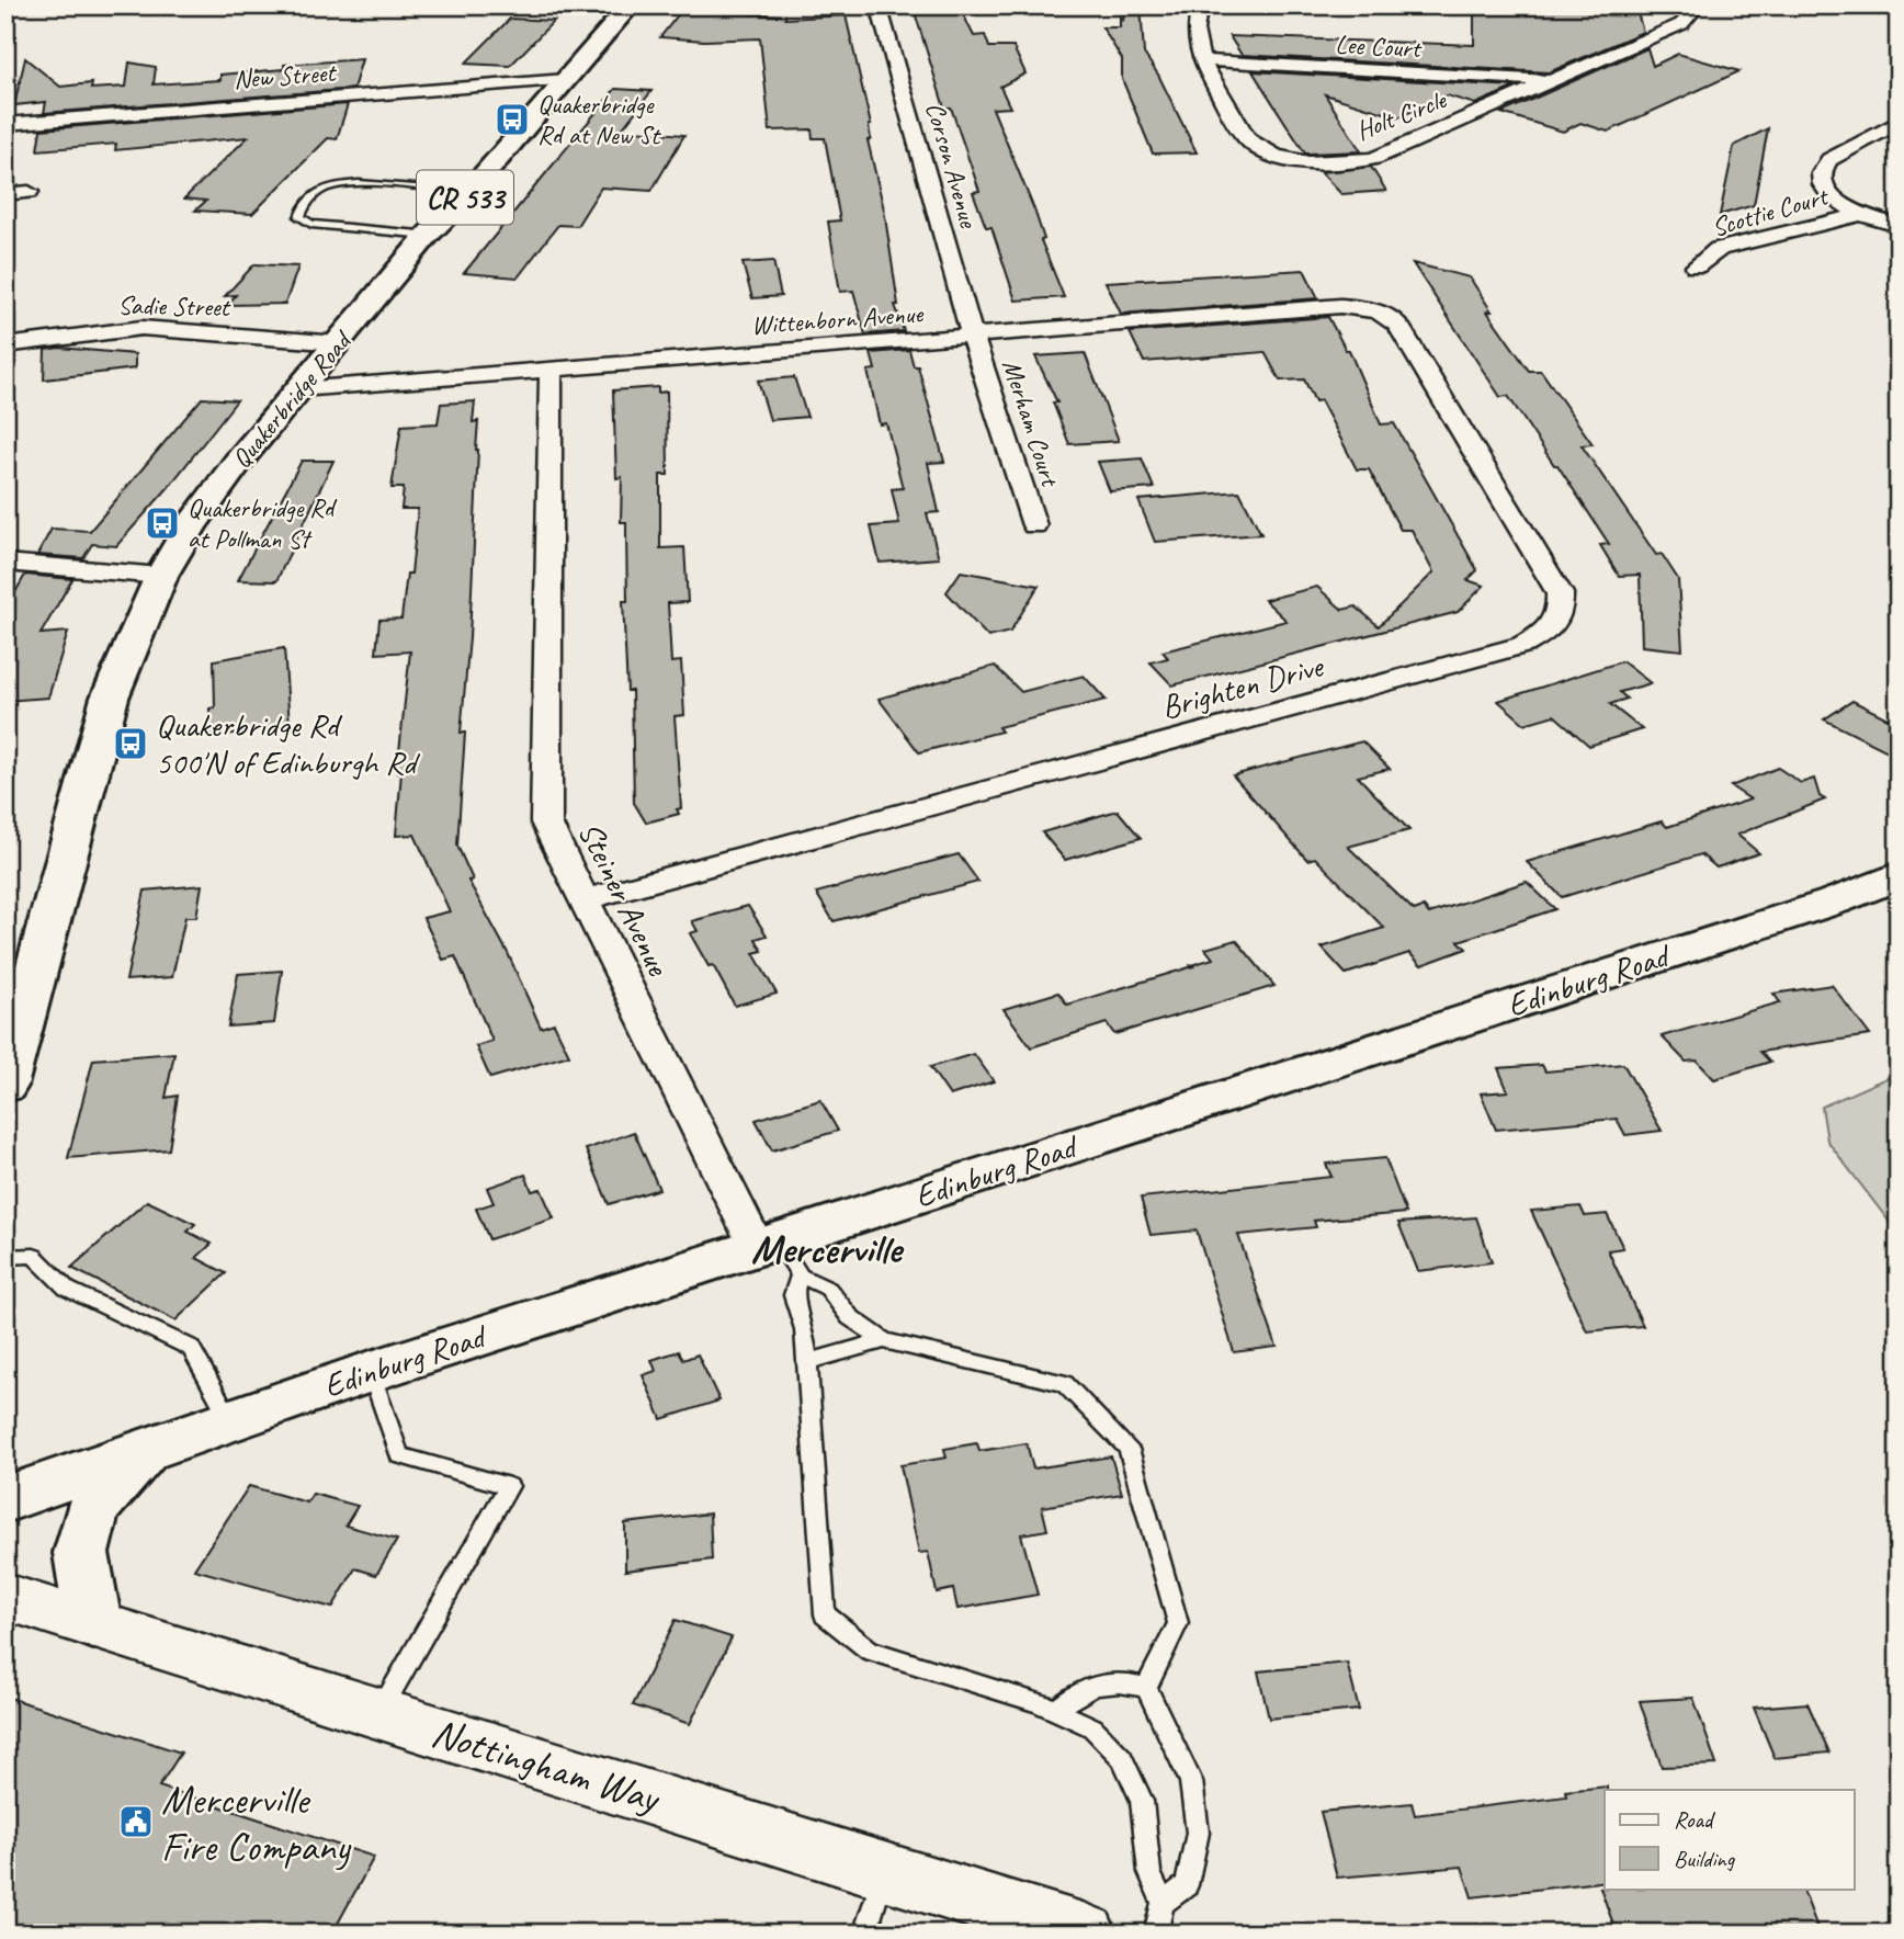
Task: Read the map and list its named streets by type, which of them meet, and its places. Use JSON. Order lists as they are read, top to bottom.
{
  "streets": {
    "main road": ["CR 533", "Quakerbridge Road", "Edinburg Road"],
    "street": [
      "Lee Court",
      "New Street",
      "Holt Circle",
      "Corson Avenue",
      "Scottie Court",
      "Sadie Street",
      "Wittenborn Avenue",
      "Merham Court",
      "Brighten Drive",
      "Steiner Avenue",
      "Nottingham Way"
    ]
  },
  "crossings": [
    ["Lee Court", "Holt Circle"],
    ["New Street", "Quakerbridge Road"],
    ["Corson Avenue", "Wittenborn Avenue"],
    ["Corson Avenue", "Merham Court"],
    ["Sadie Street", "Quakerbridge Road"],
    ["Wittenborn Avenue", "Quakerbridge Road"],
    ["Wittenborn Avenue", "Merham Court"],
    ["Wittenborn Avenue", "Brighten Drive"],
    ["Wittenborn Avenue", "Steiner Avenue"],
    ["Brighten Drive", "Steiner Avenue"],
    ["Steiner Avenue", "Edinburg Road"]
  ],
  "districts": ["Mercerville"],
  "places": {
    "bus stop": ["Quakerbridge Rd at New St", "Quakerbridge Rd at Pollman St", "Quakerbridge Rd 500'N of Edinburgh Rd"],
    "public building": ["Mercerville Fire Company"]
  },
  "legend": ["Road", "Building"]
}
